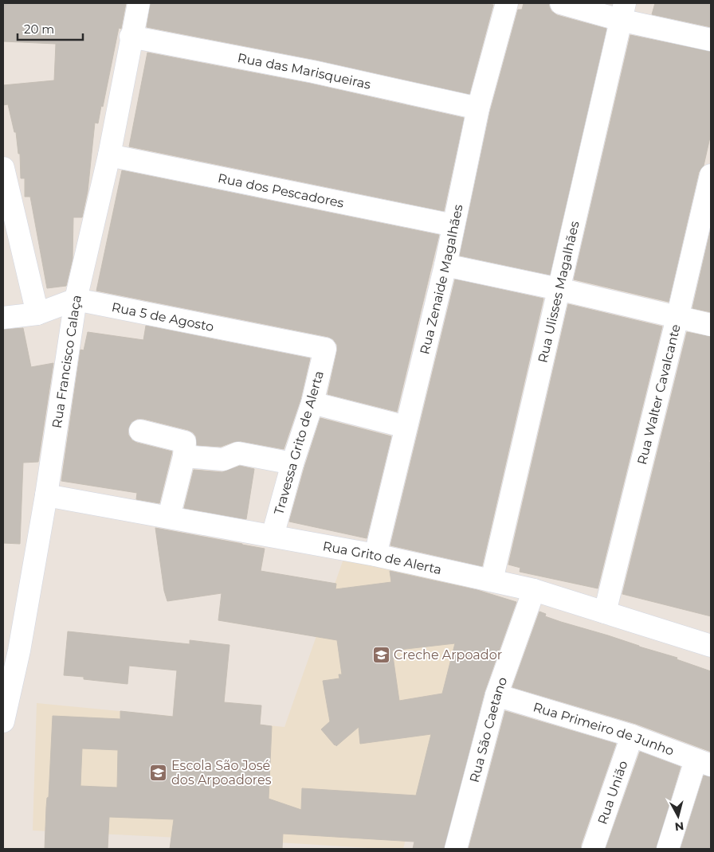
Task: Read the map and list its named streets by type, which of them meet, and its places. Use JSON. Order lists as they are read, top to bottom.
{
  "streets": {
    "street": [
      "Rua das Marisqueiras",
      "Rua dos Pescadores",
      "Rua Zenaide Magalhães",
      "Rua Ulisses Magalhães",
      "Rua 5 de Agosto",
      "Rua Francisco Calaça",
      "Rua Walter Cavalcante",
      "Travessa Grito de Alerta",
      "Rua Grito de Alerta",
      "Rua Primeiro de Junho",
      "Rua São Caetano",
      "Rua União"
    ]
  },
  "crossings": [
    ["Rua das Marisqueiras", "Rua Zenaide Magalhães"],
    ["Rua das Marisqueiras", "Rua Francisco Calaça"],
    ["Rua dos Pescadores", "Rua Zenaide Magalhães"],
    ["Rua dos Pescadores", "Rua Francisco Calaça"],
    ["Rua Zenaide Magalhães", "Rua Grito de Alerta"],
    ["Rua Ulisses Magalhães", "Rua Grito de Alerta"],
    ["Rua 5 de Agosto", "Rua Francisco Calaça"],
    ["Rua 5 de Agosto", "Travessa Grito de Alerta"],
    ["Rua Francisco Calaça", "Rua Grito de Alerta"],
    ["Rua Walter Cavalcante", "Rua Grito de Alerta"],
    ["Travessa Grito de Alerta", "Rua Grito de Alerta"],
    ["Rua Grito de Alerta", "Rua São Caetano"],
    ["Rua Primeiro de Junho", "Rua São Caetano"],
    ["Rua Primeiro de Junho", "Rua União"]
  ],
  "places": {
    "school or university": ["Creche Arpoador", "Escola São José dos Arpoadores"]
  },
  "scale_bar": "20 m",
  "north": "bottom"
}
